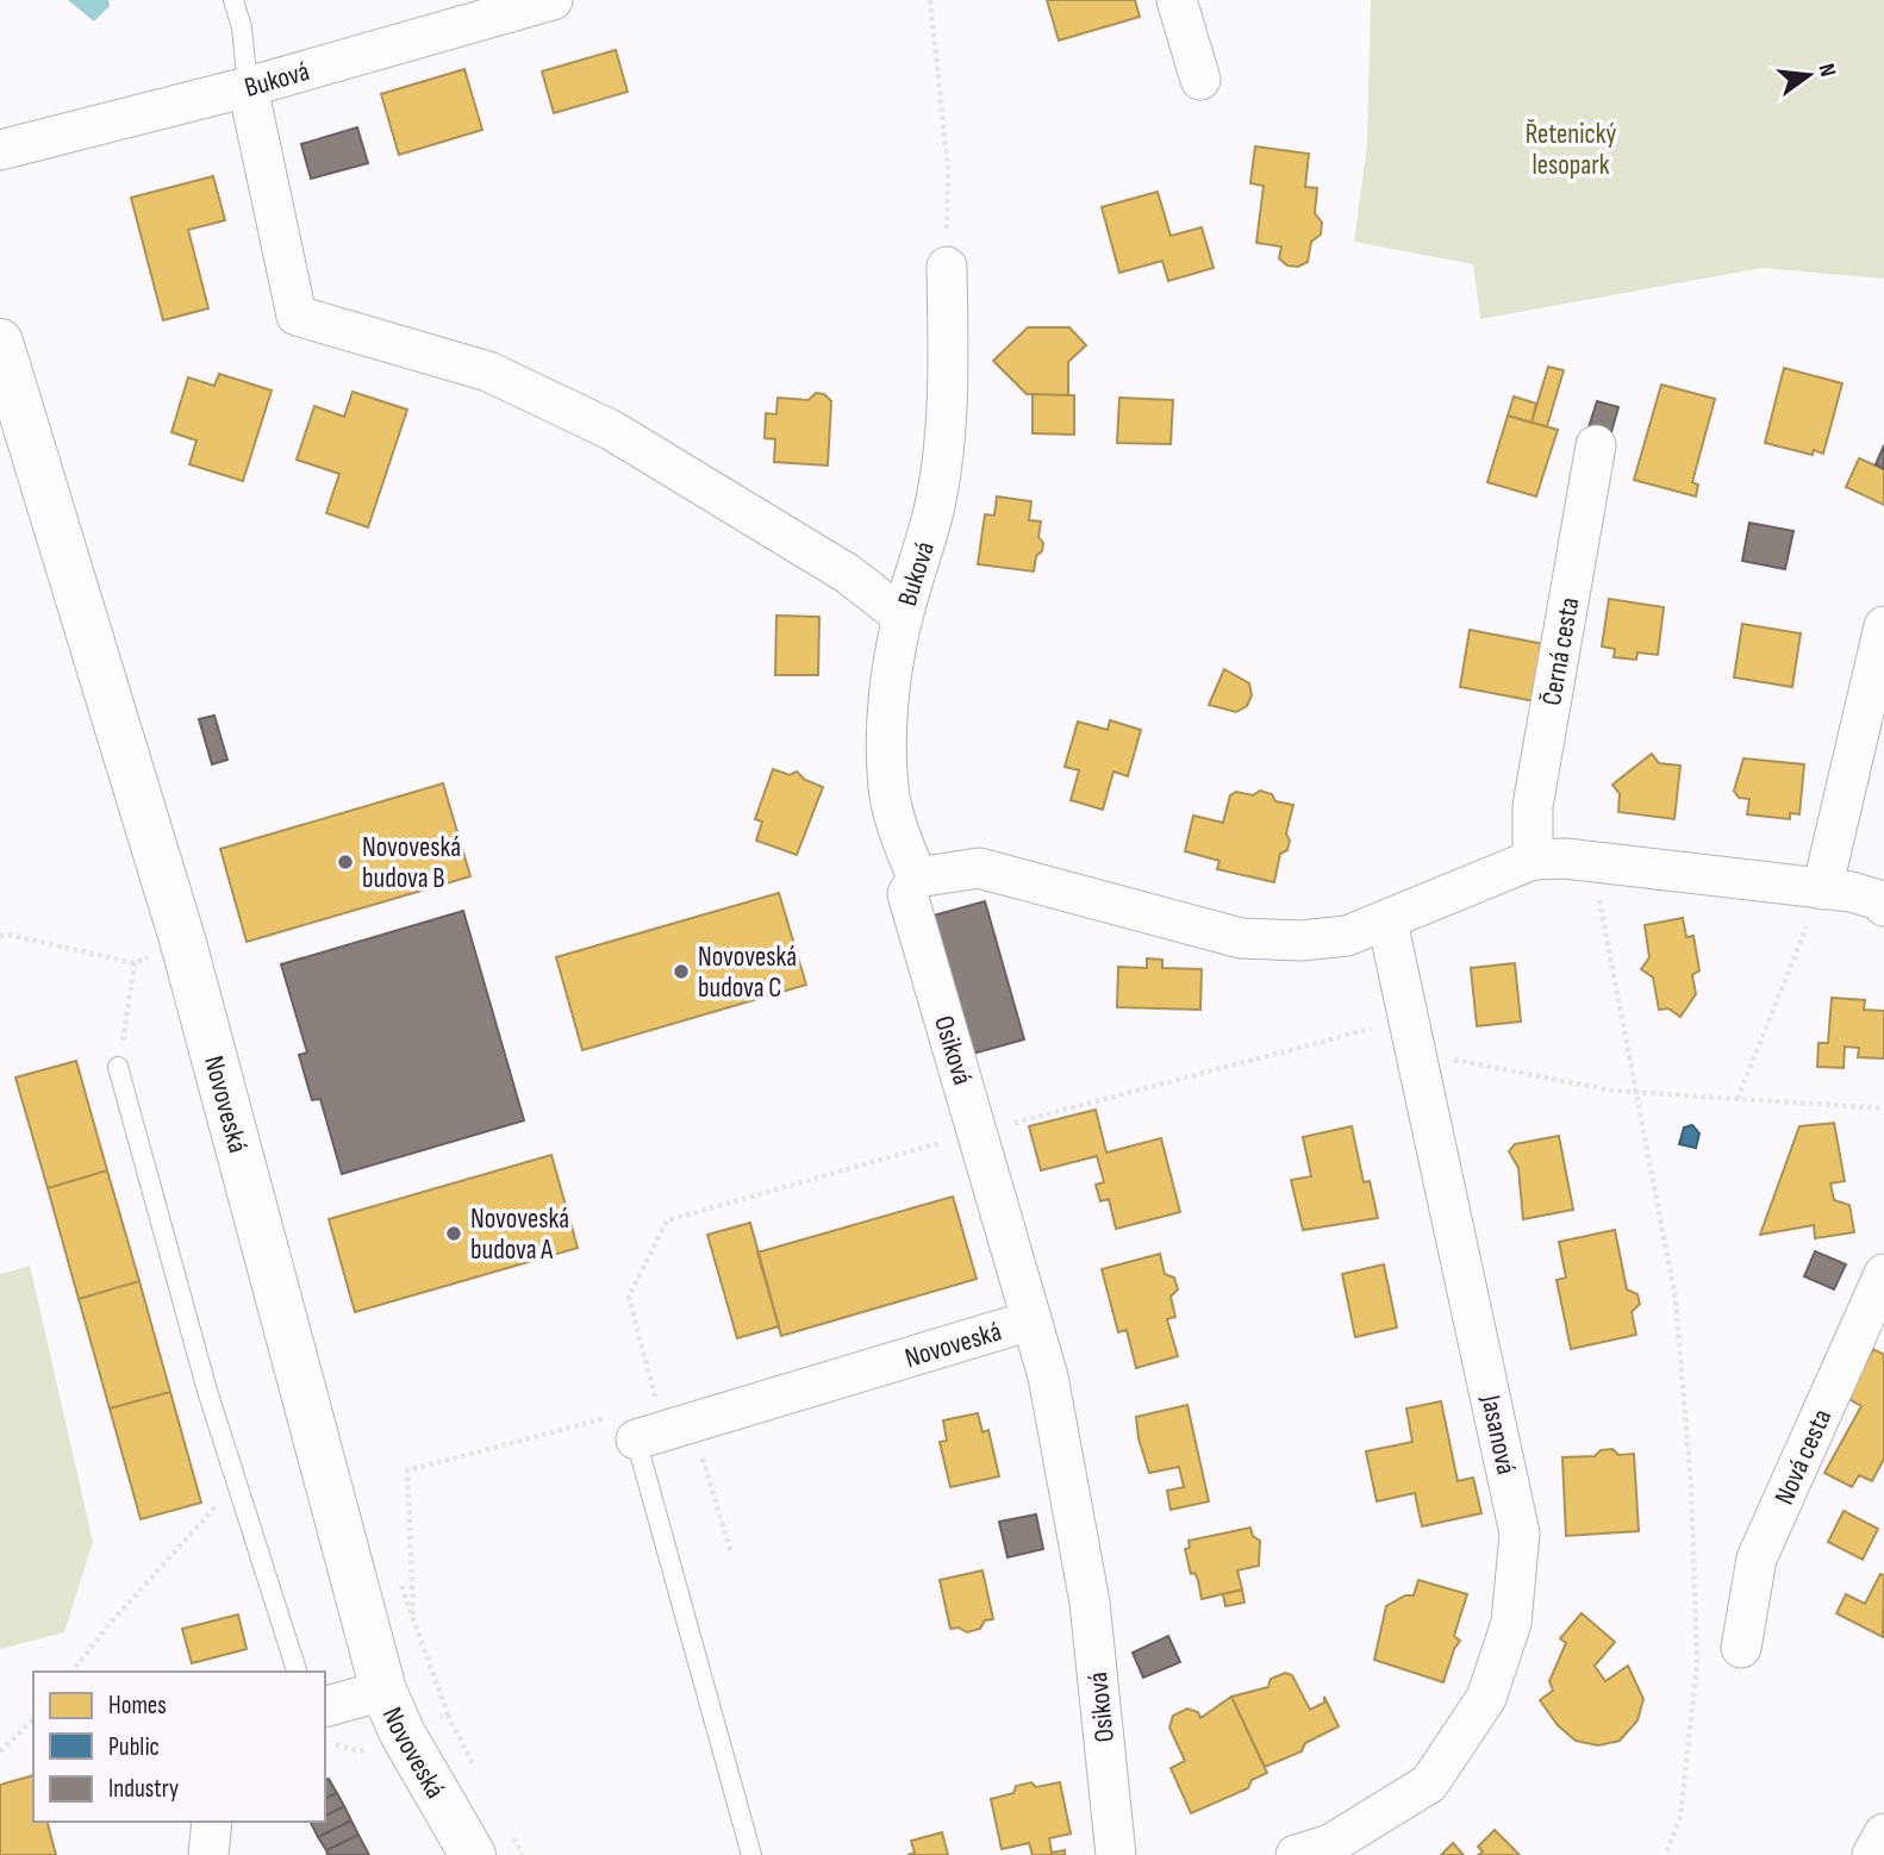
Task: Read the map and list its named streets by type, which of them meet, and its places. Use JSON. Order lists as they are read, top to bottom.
{
  "streets": {
    "street": [
      "Buková",
      "Černá cesta",
      "Osiková",
      "Novoveská",
      "Jasanová",
      "Nová cesta"
    ]
  },
  "crossings": [
    ["Buková", "Osiková"],
    ["Osiková", "Novoveská"]
  ],
  "parks": ["Řetenický lesopark"],
  "places": ["Novoveská budova B", "Novoveská budova C", "Novoveská budova A"],
  "legend": ["Homes", "Public", "Industry"],
  "north": "right"
}
